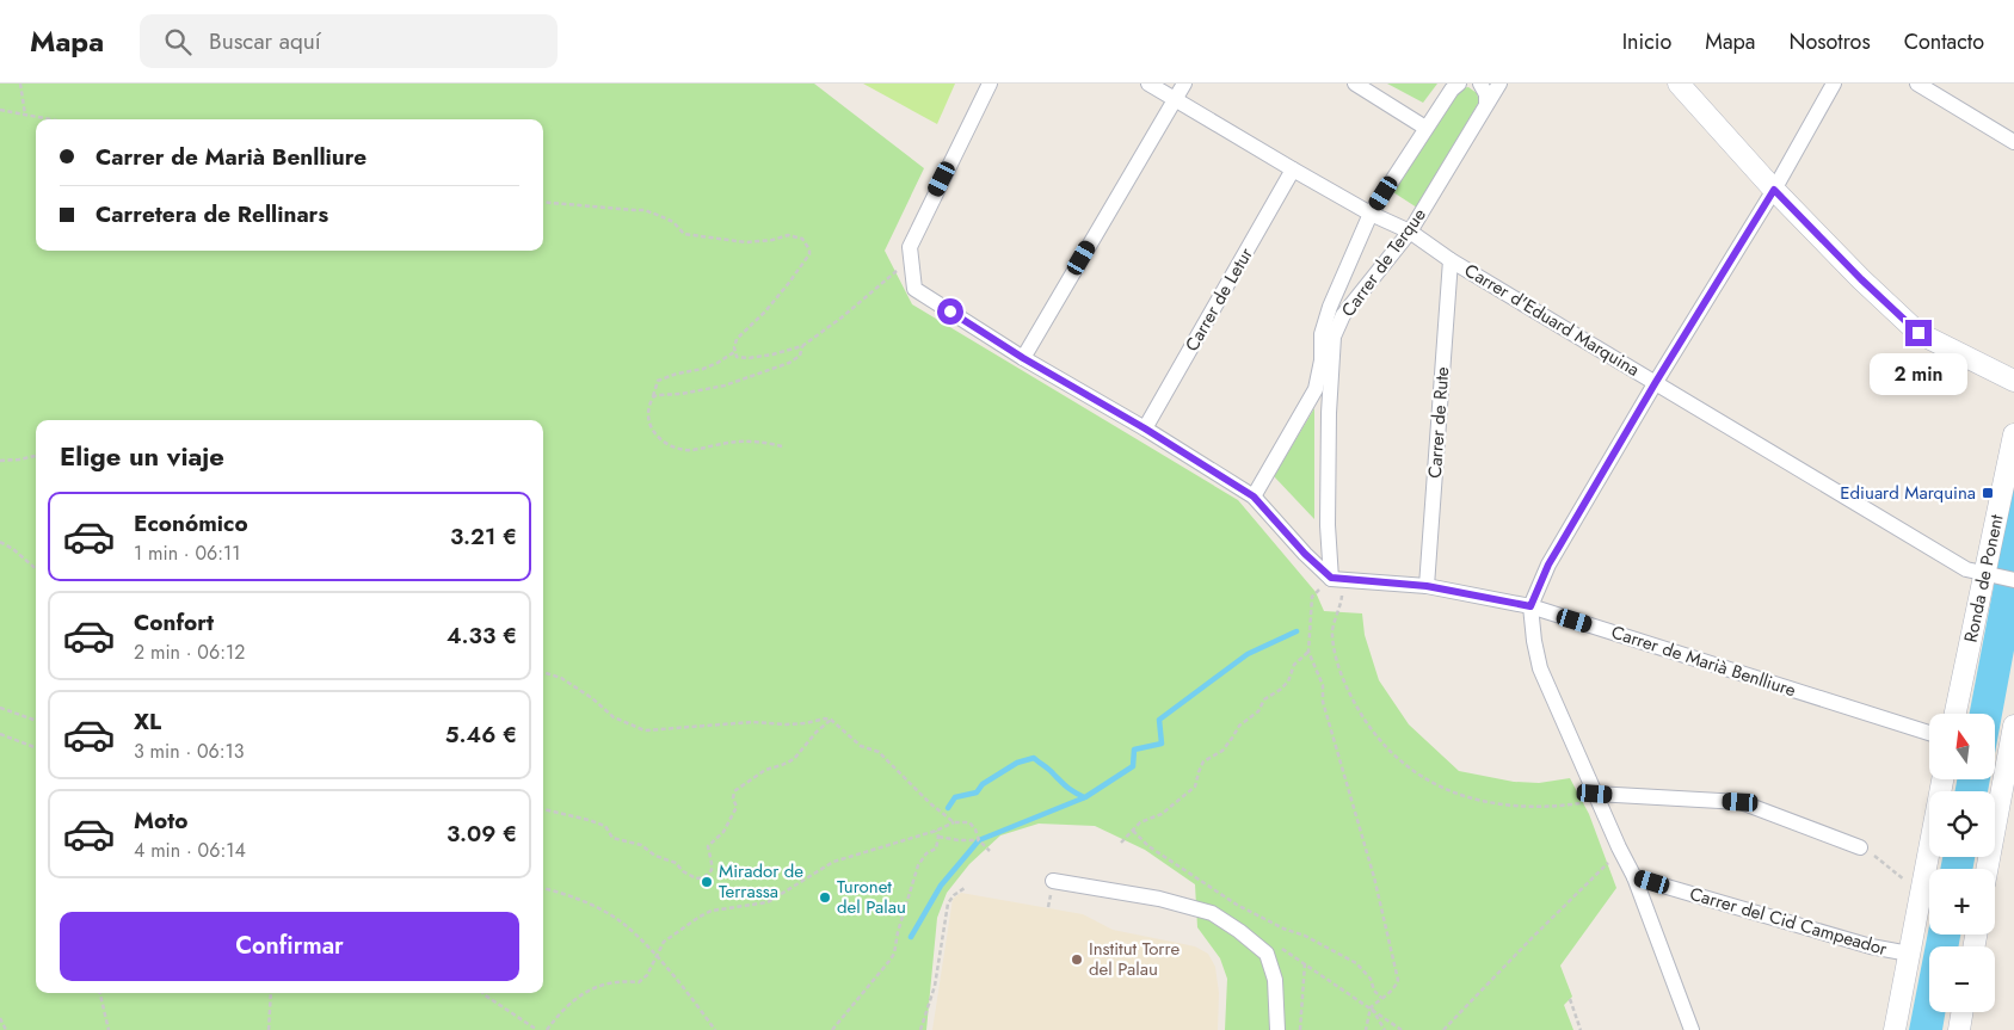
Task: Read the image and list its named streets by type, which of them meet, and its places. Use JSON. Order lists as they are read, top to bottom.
{
  "streets": {
    "main road": ["Ronda de Ponent"],
    "street": [
      "Carrer de Terque",
      "Carrer de Letur",
      "Carrer d'Eduard Marquina",
      "Carrer de Rute",
      "Carrer de Marià Benlliure",
      "Carrer del Cid Campeador"
    ]
  },
  "crossings": [
    ["Carrer de Terque", "Carrer d'Eduard Marquina"],
    ["Carrer de Terque", "Carrer de Marià Benlliure"],
    ["Carrer de Letur", "Carrer d'Eduard Marquina"],
    ["Carrer d'Eduard Marquina", "Carrer de Rute"],
    ["Carrer d'Eduard Marquina", "Ronda de Ponent"],
    ["Carrer de Rute", "Carrer de Marià Benlliure"]
  ],
  "places": {
    "transit": ["Ediuard Marquina"],
    "other": ["Mirador de Terrassa", "Turonet del Palau", "Institut Torre del Palau"]
  },
  "north": "top",
  "page": {
    "header": "Mapa",
    "search": "Buscar aquí",
    "nav": [
      "Inicio",
      "Mapa",
      "Nosotros",
      "Contacto"
    ],
    "banner": ["Carrer de Marià Benlliure", "Carretera de Rellinars"],
    "bubble": "2 min",
    "heading": "Elige un viaje",
    "list": [
      {
        "name": "Económico",
        "note": "1 min · 06:11",
        "value": "3.21 €"
      },
      {
        "name": "Confort",
        "note": "2 min · 06:12",
        "value": "4.33 €"
      },
      {
        "name": "XL",
        "note": "3 min · 06:13",
        "value": "5.46 €"
      },
      {
        "name": "Moto",
        "note": "4 min · 06:14",
        "value": "3.09 €"
      }
    ],
    "map_buttons": ["+", "−"],
    "buttons": "Confirmar"
  }
}
